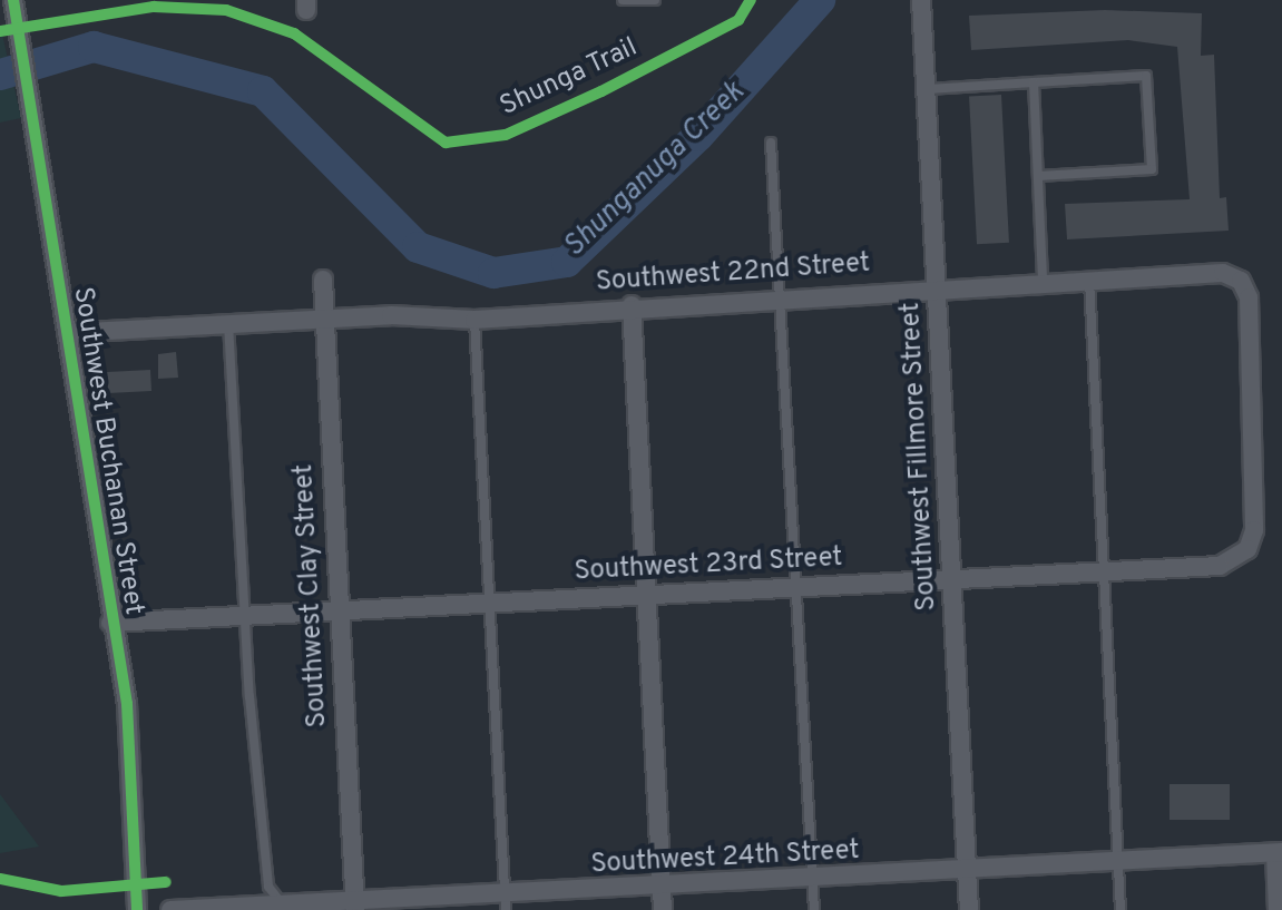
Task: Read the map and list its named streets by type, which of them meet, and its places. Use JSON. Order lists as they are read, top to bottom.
{
  "streets": {
    "street": [
      "Southwest 22nd Street",
      "Southwest Buchanan Street",
      "Southwest Fillmore Street",
      "Southwest 23rd Street",
      "Southwest Clay Street",
      "Southwest 24th Street"
    ],
    "cycle path": ["Shunga Trail"]
  },
  "crossings": [
    ["Southwest 22nd Street", "Southwest Buchanan Street"],
    ["Southwest 22nd Street", "Southwest Fillmore Street"],
    ["Southwest 22nd Street", "Southwest 23rd Street"],
    ["Southwest 22nd Street", "Southwest Clay Street"],
    ["Southwest Buchanan Street", "Southwest 23rd Street"],
    ["Southwest Fillmore Street", "Southwest 23rd Street"],
    ["Southwest Fillmore Street", "Southwest 24th Street"],
    ["Southwest 23rd Street", "Southwest Clay Street"],
    ["Southwest Clay Street", "Southwest 24th Street"]
  ],
  "water": ["Shunganuga Creek"]
}
